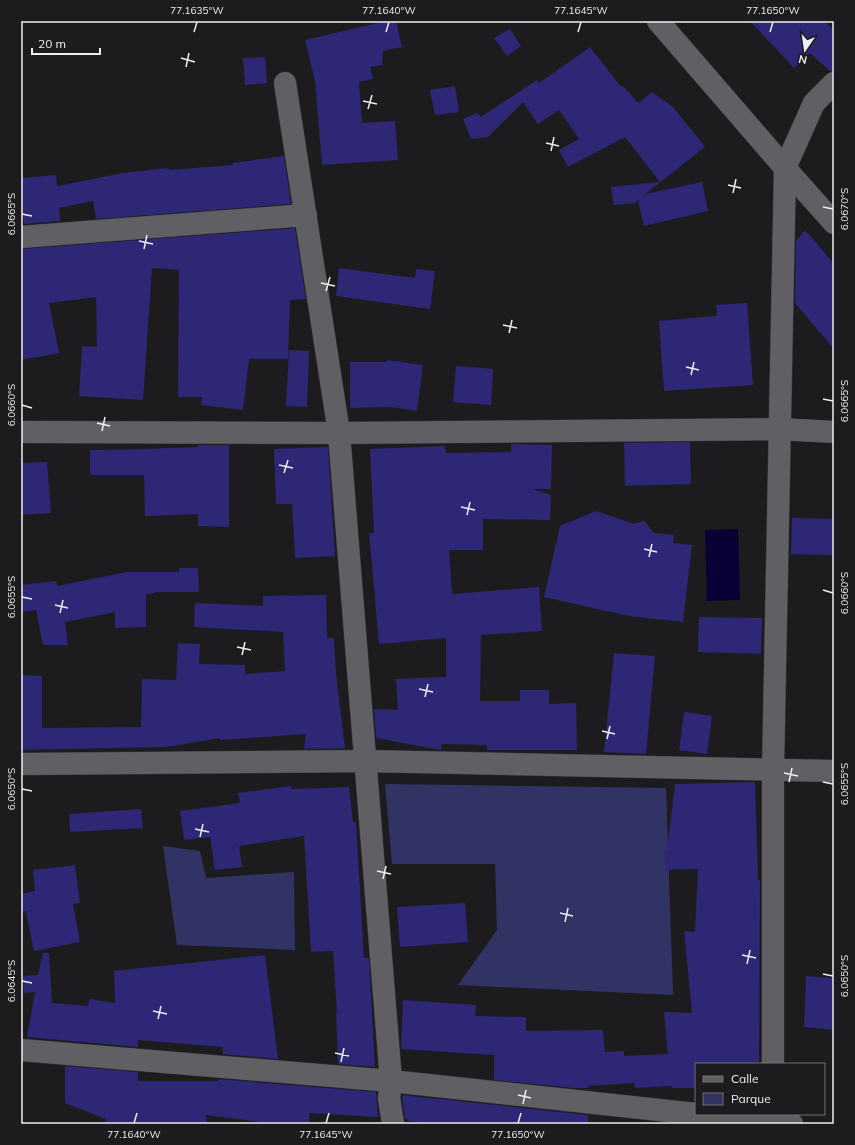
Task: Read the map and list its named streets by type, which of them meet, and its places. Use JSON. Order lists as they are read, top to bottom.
{
  "legend": ["Calle", "Parque"],
  "scale_bar": "20 m",
  "north": "bottom",
  "coordinates": [
    "77.1635°W",
    "77.1640°W",
    "77.1645°W",
    "77.1650°W",
    "6.0670°S",
    "6.0665°S",
    "6.0660°S",
    "6.0655°S",
    "6.0650°S",
    "6.0645°S"
  ]
}
